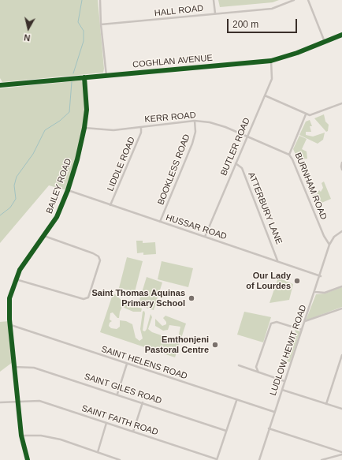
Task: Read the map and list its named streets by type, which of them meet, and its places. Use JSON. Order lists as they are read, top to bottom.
{
  "streets": {
    "street": [
      "HALL ROAD",
      "COGHLAN AVENUE",
      "KERR ROAD",
      "BUTLER ROAD",
      "LIDDLE ROAD",
      "BOOKLESS ROAD",
      "BAILEY ROAD",
      "BURNHAM ROAD",
      "ATTERBURY LANE",
      "HUSSAR ROAD",
      "LUDLOW HEWIT ROAD",
      "SAINT HELENS ROAD",
      "SAINT GILES ROAD",
      "SAINT FAITH ROAD"
    ]
  },
  "crossings": [
    ["COGHLAN AVENUE", "BUTLER ROAD"],
    ["COGHLAN AVENUE", "BAILEY ROAD"],
    ["KERR ROAD", "BUTLER ROAD"],
    ["KERR ROAD", "LIDDLE ROAD"],
    ["KERR ROAD", "BOOKLESS ROAD"],
    ["KERR ROAD", "BAILEY ROAD"],
    ["KERR ROAD", "BURNHAM ROAD"],
    ["BUTLER ROAD", "ATTERBURY LANE"],
    ["BUTLER ROAD", "HUSSAR ROAD"],
    ["LIDDLE ROAD", "HUSSAR ROAD"],
    ["BOOKLESS ROAD", "HUSSAR ROAD"],
    ["BAILEY ROAD", "HUSSAR ROAD"],
    ["BAILEY ROAD", "SAINT HELENS ROAD"],
    ["BAILEY ROAD", "SAINT GILES ROAD"],
    ["BAILEY ROAD", "SAINT FAITH ROAD"],
    ["BURNHAM ROAD", "LUDLOW HEWIT ROAD"],
    ["ATTERBURY LANE", "HUSSAR ROAD"],
    ["HUSSAR ROAD", "LUDLOW HEWIT ROAD"],
    ["LUDLOW HEWIT ROAD", "SAINT HELENS ROAD"]
  ],
  "places": ["Our Lady of Lourdes", "Saint Thomas Aquinas Primary School", "Emthonjeni Pastoral Centre"],
  "scale_bar": "200 m",
  "north": "bottom"
}
